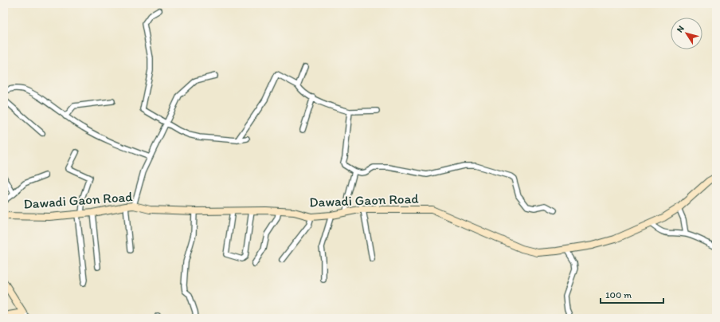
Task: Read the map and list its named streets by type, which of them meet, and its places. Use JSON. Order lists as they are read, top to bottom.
{
  "streets": {
    "street": ["Dawadi Gaon Road"]
  },
  "scale_bar": "100 m",
  "north": "top left"
}
